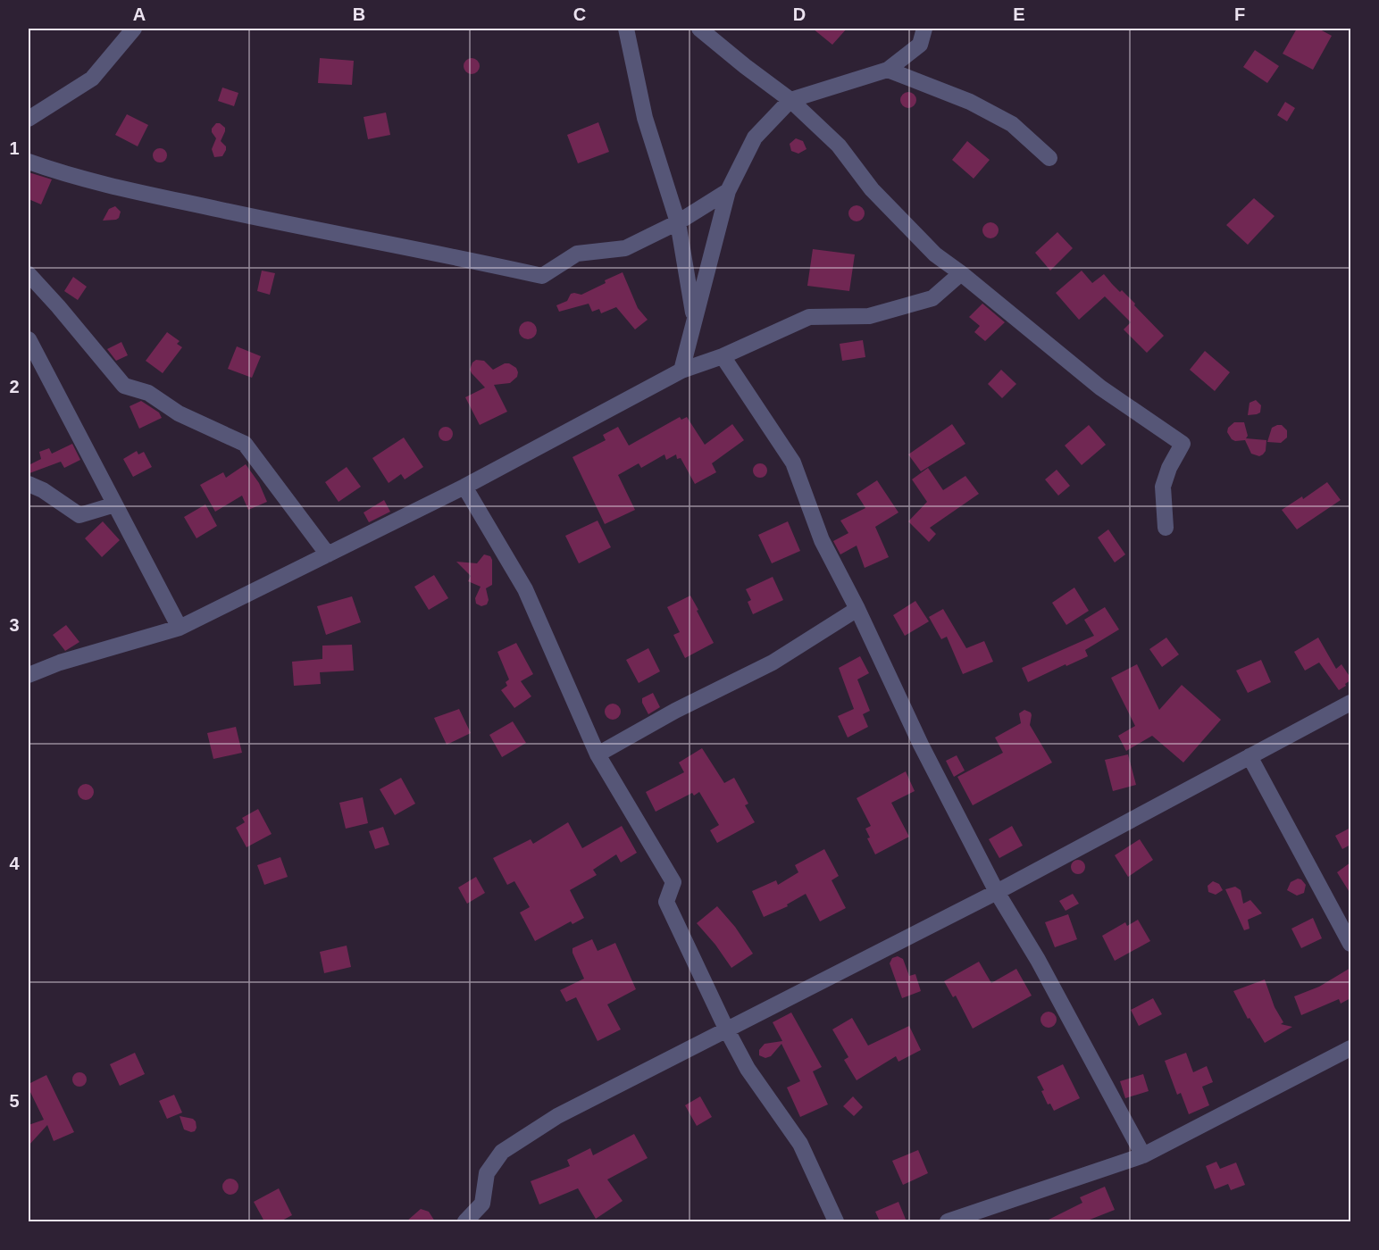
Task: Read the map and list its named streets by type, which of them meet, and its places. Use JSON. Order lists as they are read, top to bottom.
{
  "grid": {
    "columns": [
      "A",
      "B",
      "C",
      "D",
      "E",
      "F"
    ],
    "rows": [
      "1",
      "2",
      "3",
      "4",
      "5"
    ]
  }
}
